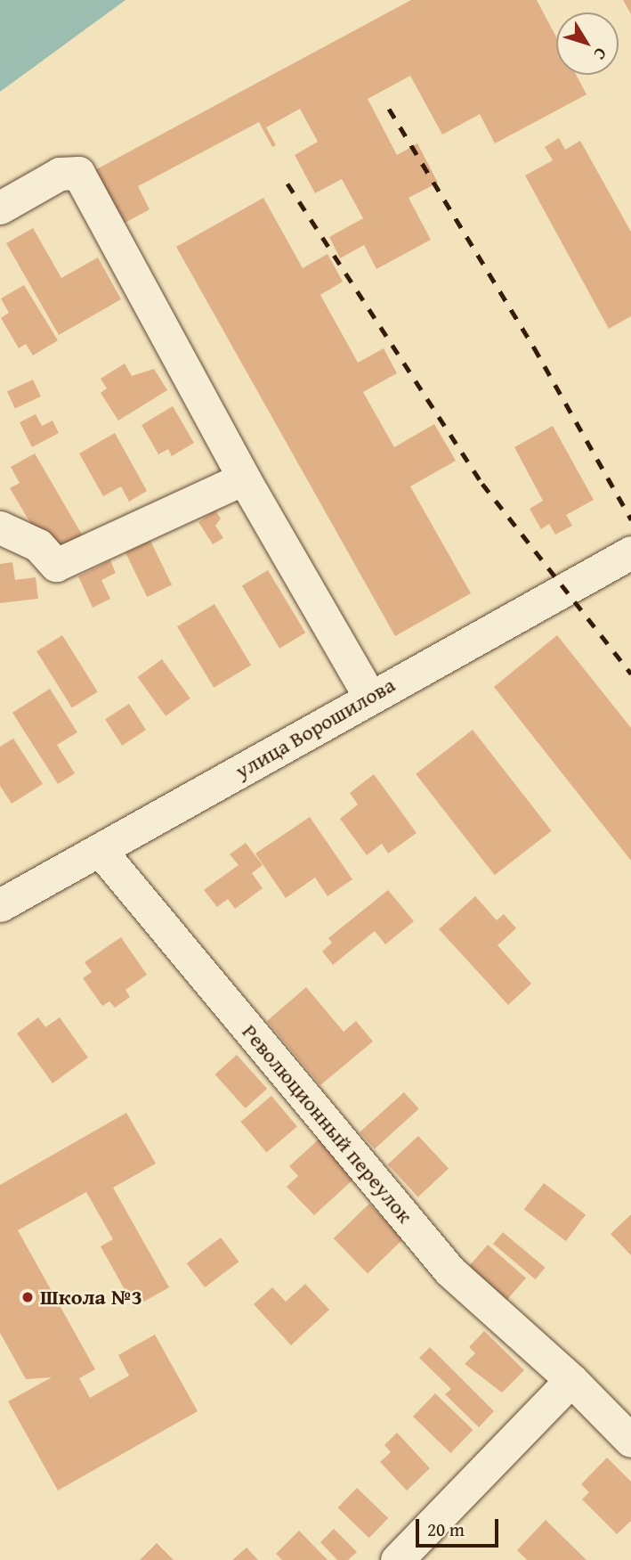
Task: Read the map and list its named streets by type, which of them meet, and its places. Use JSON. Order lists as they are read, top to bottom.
{
  "streets": {
    "street": ["улица Ворошилова", "Революционный переулок"]
  },
  "crossings": [
    ["улица Ворошилова", "Революционный переулок"]
  ],
  "places": ["Школа №3"],
  "scale_bar": "20 m",
  "north": "bottom right"
}
